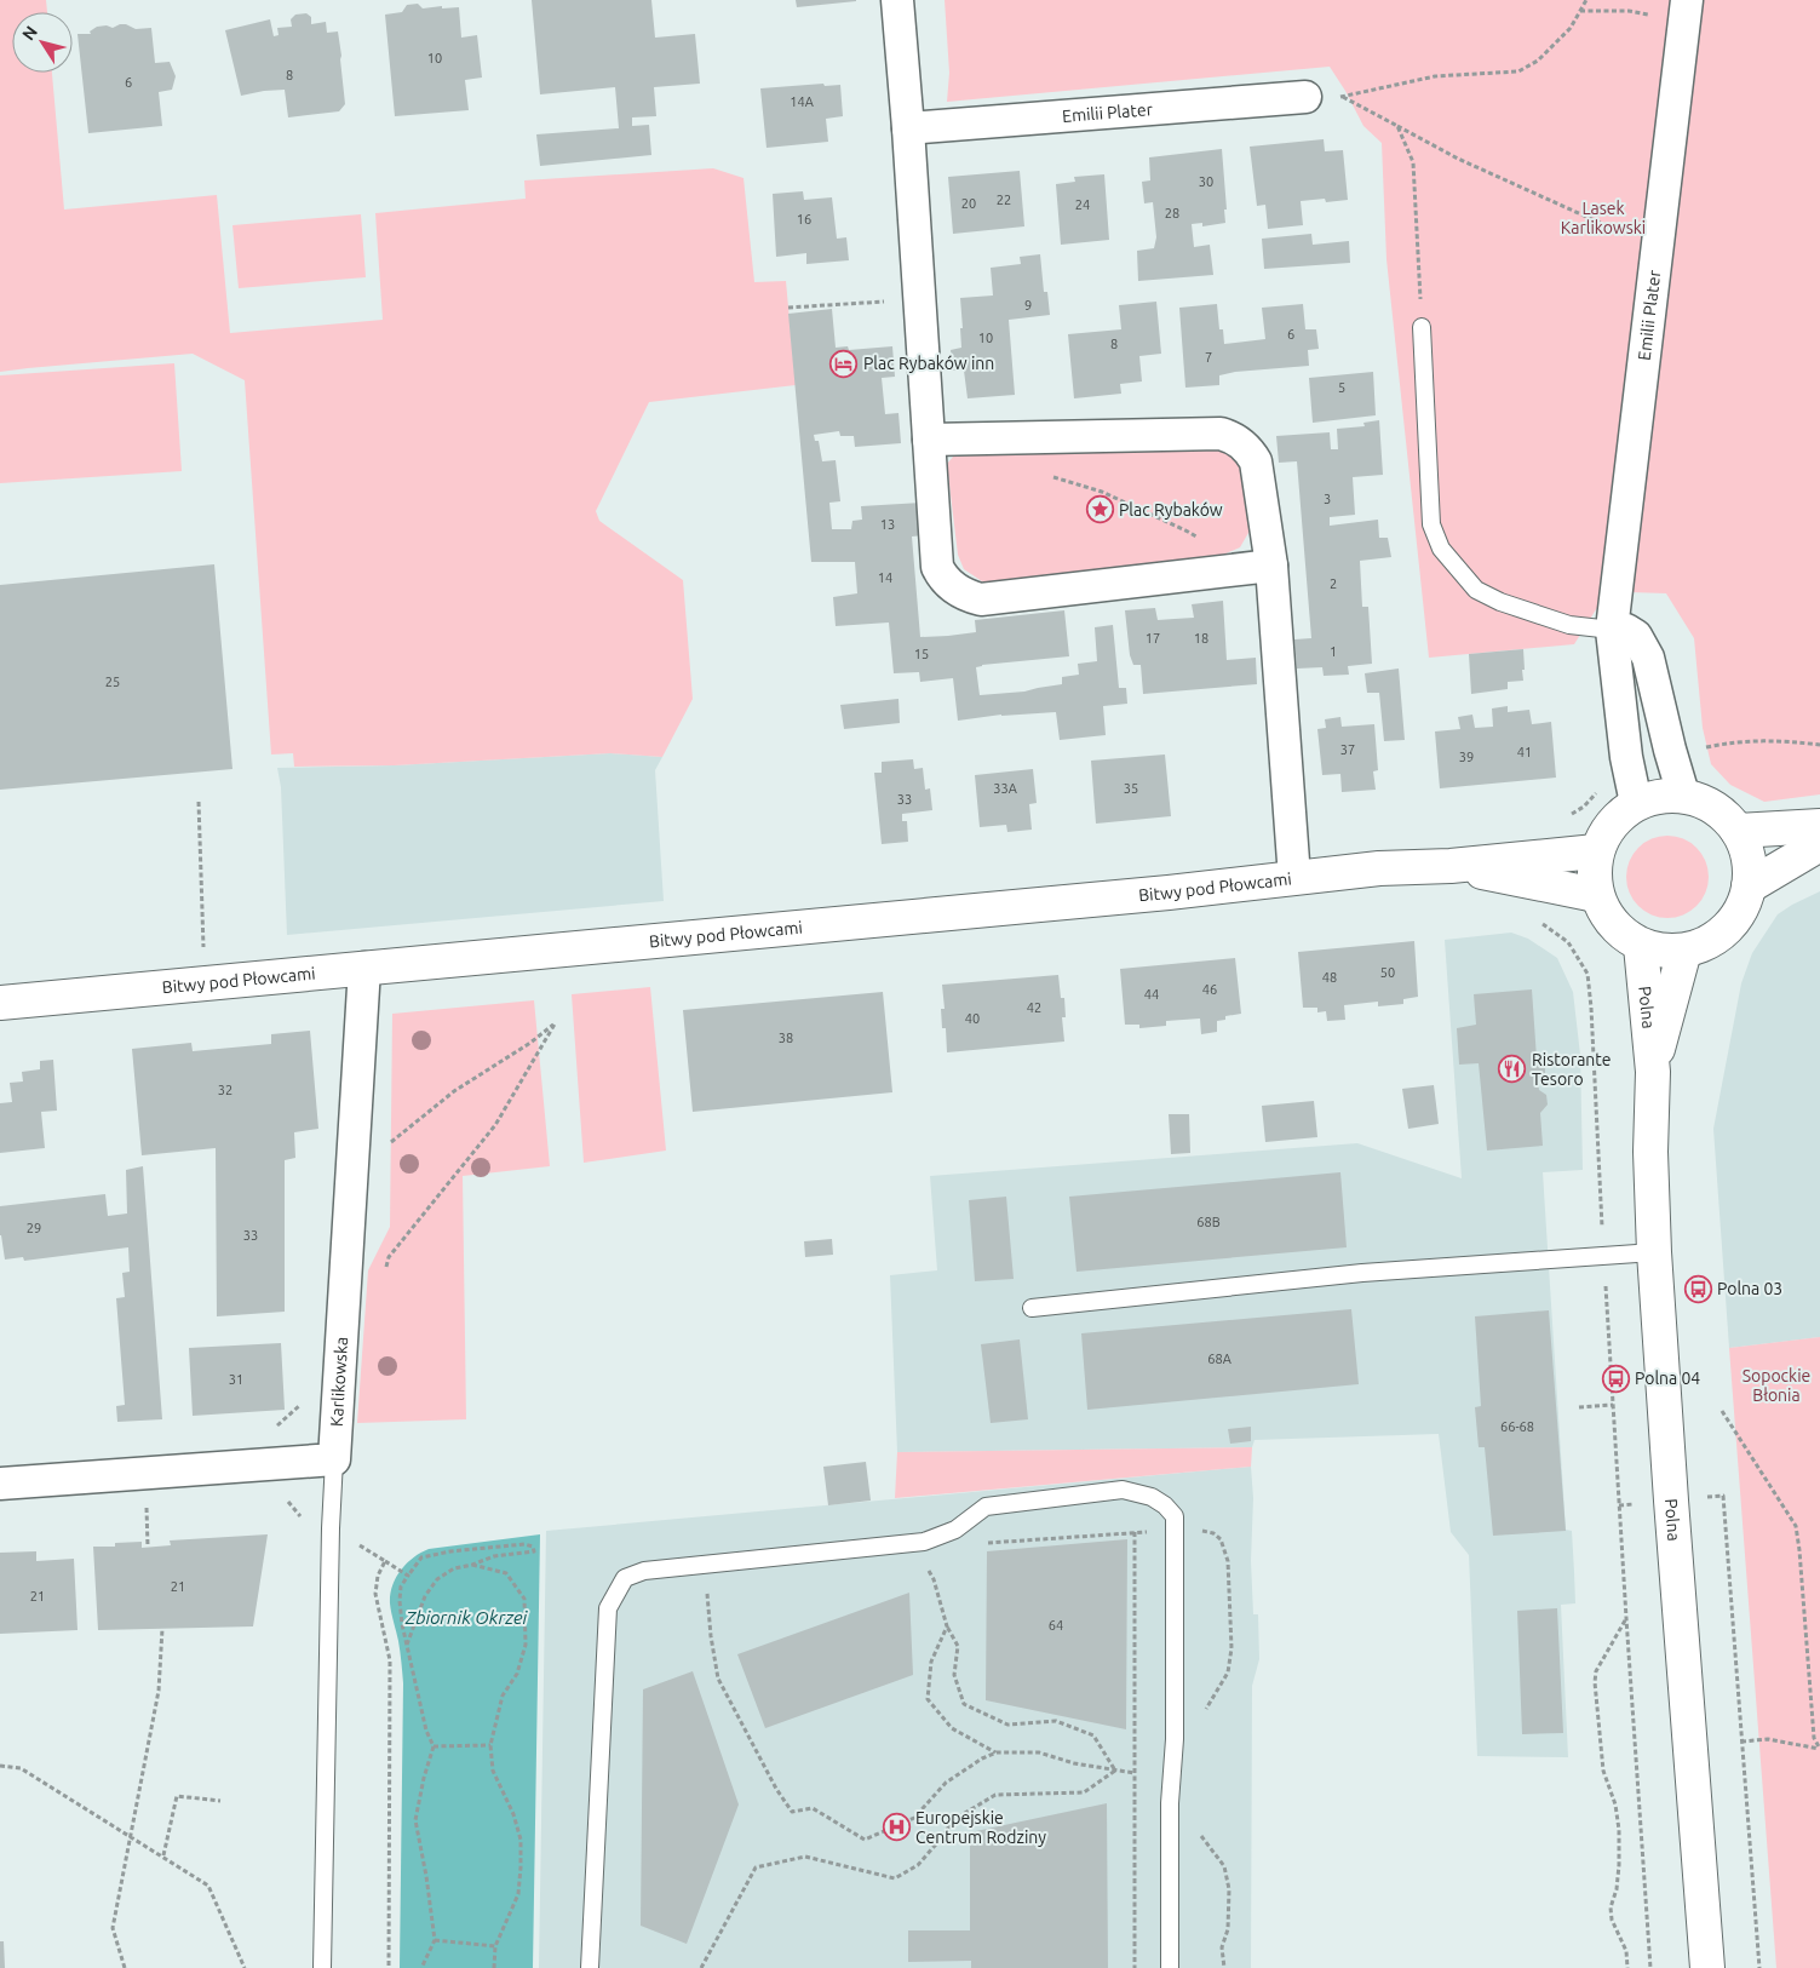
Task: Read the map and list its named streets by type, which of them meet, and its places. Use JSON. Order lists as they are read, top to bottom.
{
  "streets": {
    "street": [
      "Emilii Plater",
      "Bitwy pod Płowcami",
      "Polna",
      "Karlikowska"
    ]
  },
  "crossings": [
    ["Emilii Plater", "Bitwy pod Płowcami"],
    ["Emilii Plater", "Polna"],
    ["Bitwy pod Płowcami", "Polna"],
    ["Bitwy pod Płowcami", "Karlikowska"]
  ],
  "water": ["Zbiornik Okrzei"],
  "parks": ["Lasek Karlikowski", "Sopockie Błonia"],
  "places": {
    "hotel": ["Plac Rybaków inn"],
    "place": ["Plac Rybaków"],
    "restaurant": ["Ristorante Tesoro"],
    "bus stop": ["Polna 03", "Polna 04"],
    "hospital": ["Europejskie Centrum Rodziny"]
  },
  "house_numbers": [
    "10",
    "8",
    "6",
    "14A",
    "30",
    "22",
    "20",
    "24",
    "28",
    "16",
    "9",
    "6",
    "10",
    "8",
    "7",
    "5",
    "3",
    "13",
    "14",
    "2",
    "17",
    "18",
    "1",
    "15",
    "25",
    "37",
    "41",
    "39",
    "33A",
    "35",
    "33",
    "50",
    "48",
    "46",
    "44",
    "42",
    "40",
    "38",
    "32",
    "68B",
    "29",
    "33",
    "68A",
    "31",
    "66-68",
    "21",
    "21",
    "64"
  ],
  "north": "top left"
}
